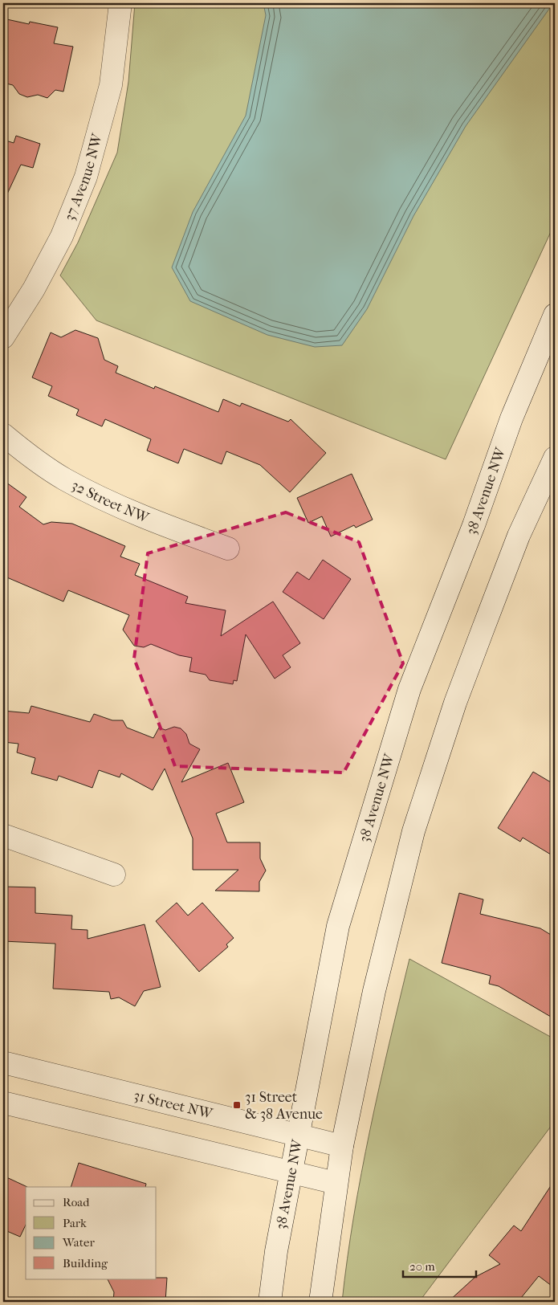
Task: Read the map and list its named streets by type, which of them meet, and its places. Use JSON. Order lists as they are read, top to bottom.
{
  "streets": {
    "main road": [
      "37 Avenue NW",
      "38 Avenue NW",
      "32 Street NW",
      "31 Street NW"
    ]
  },
  "crossings": [
    ["38 Avenue NW", "31 Street NW"]
  ],
  "places": {
    "transit": ["31 Street & 38 Avenue"]
  },
  "legend": [
    "Road",
    "Park",
    "Water",
    "Building"
  ],
  "scale_bar": "20 m"
}
